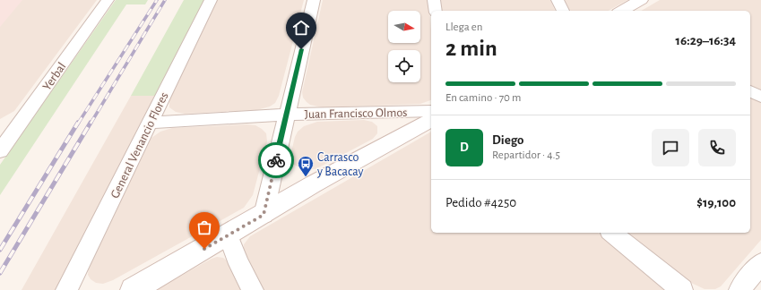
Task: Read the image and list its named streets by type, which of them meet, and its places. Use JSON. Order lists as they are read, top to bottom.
{
  "streets": {
    "street": ["Yerbal", "Juan Francisco Olmos", "General Venancio Flores"]
  },
  "crossings": [
    ["Juan Francisco Olmos", "General Venancio Flores"]
  ],
  "places": {
    "bus stop": ["Carrasco y Bacacay"]
  },
  "north": "right",
  "page": {
    "heading": ["2 min", "Llega en", "16:29–16:34"],
    "panel": [
      "Diego",
      "Repartidor · 4.5",
      "Pedido #4250",
      "$19,100"
    ],
    "bar": "En camino · 70 m",
    "round": "D"
  }
}
